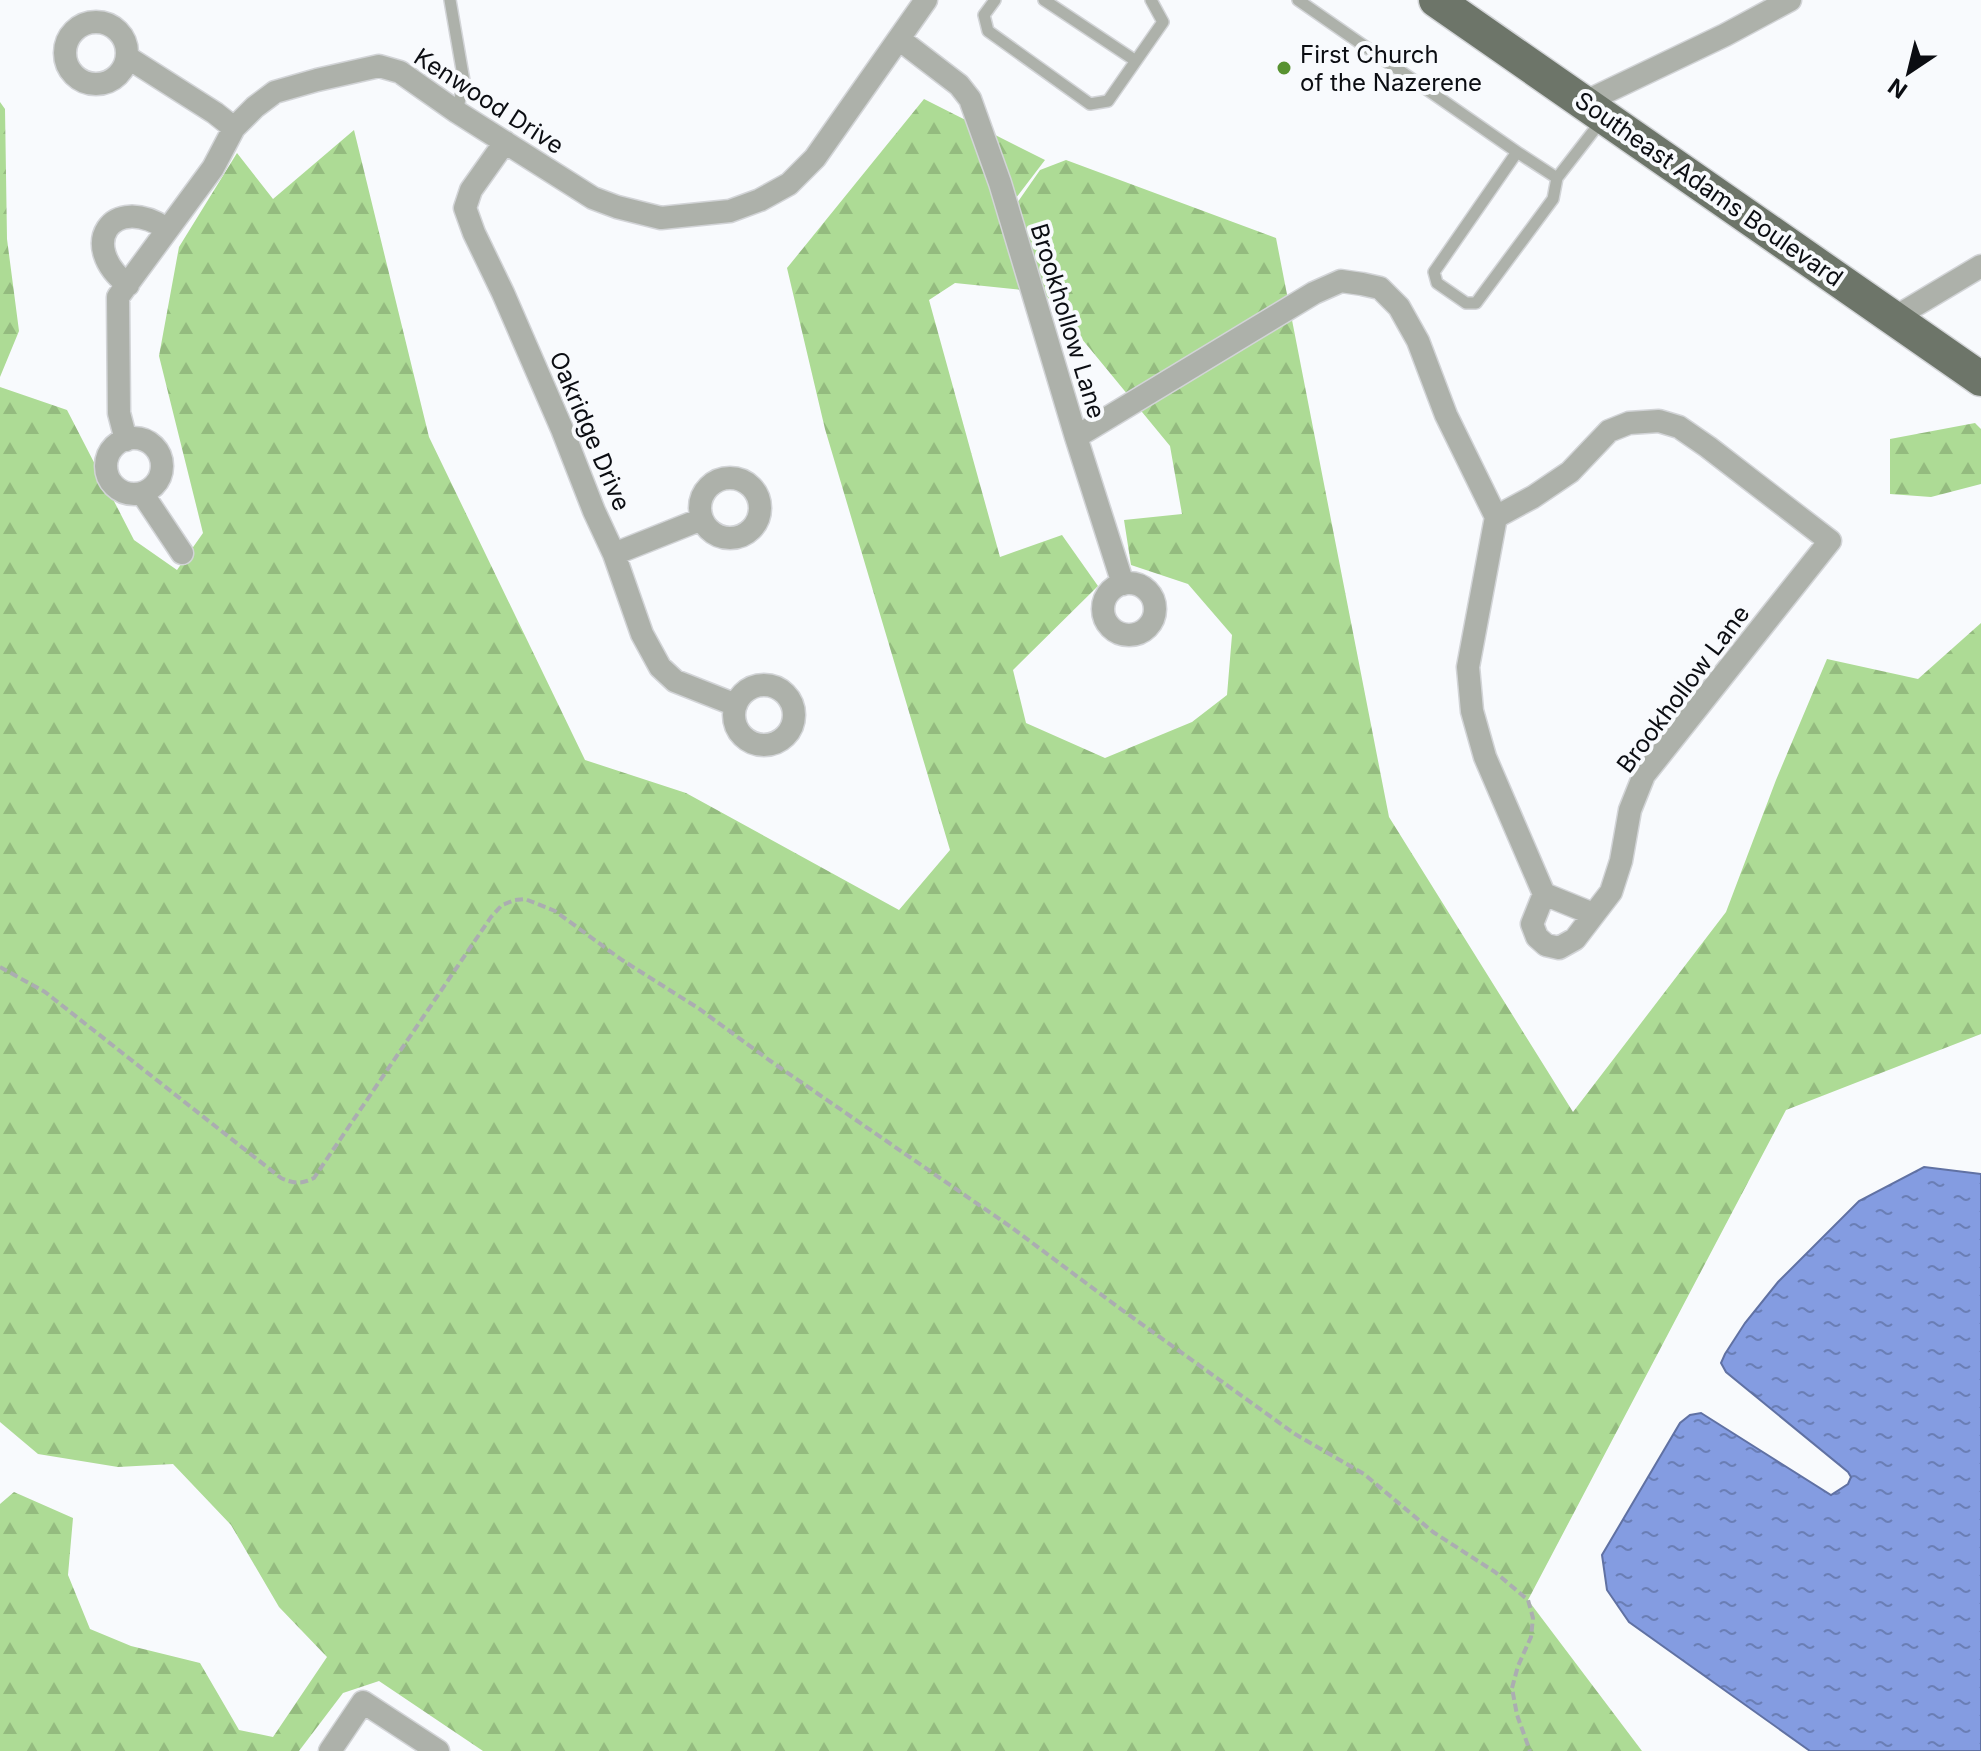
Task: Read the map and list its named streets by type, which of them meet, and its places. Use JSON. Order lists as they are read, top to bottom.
{
  "streets": {
    "main road": ["Southeast Adams Boulevard"],
    "street": ["Kenwood Drive", "Brookhollow Lane", "Oakridge Drive"]
  },
  "crossings": [
    ["Kenwood Drive", "Brookhollow Lane"],
    ["Kenwood Drive", "Oakridge Drive"]
  ],
  "places": ["First Church of the Nazerene"],
  "north": "bottom left"
}
